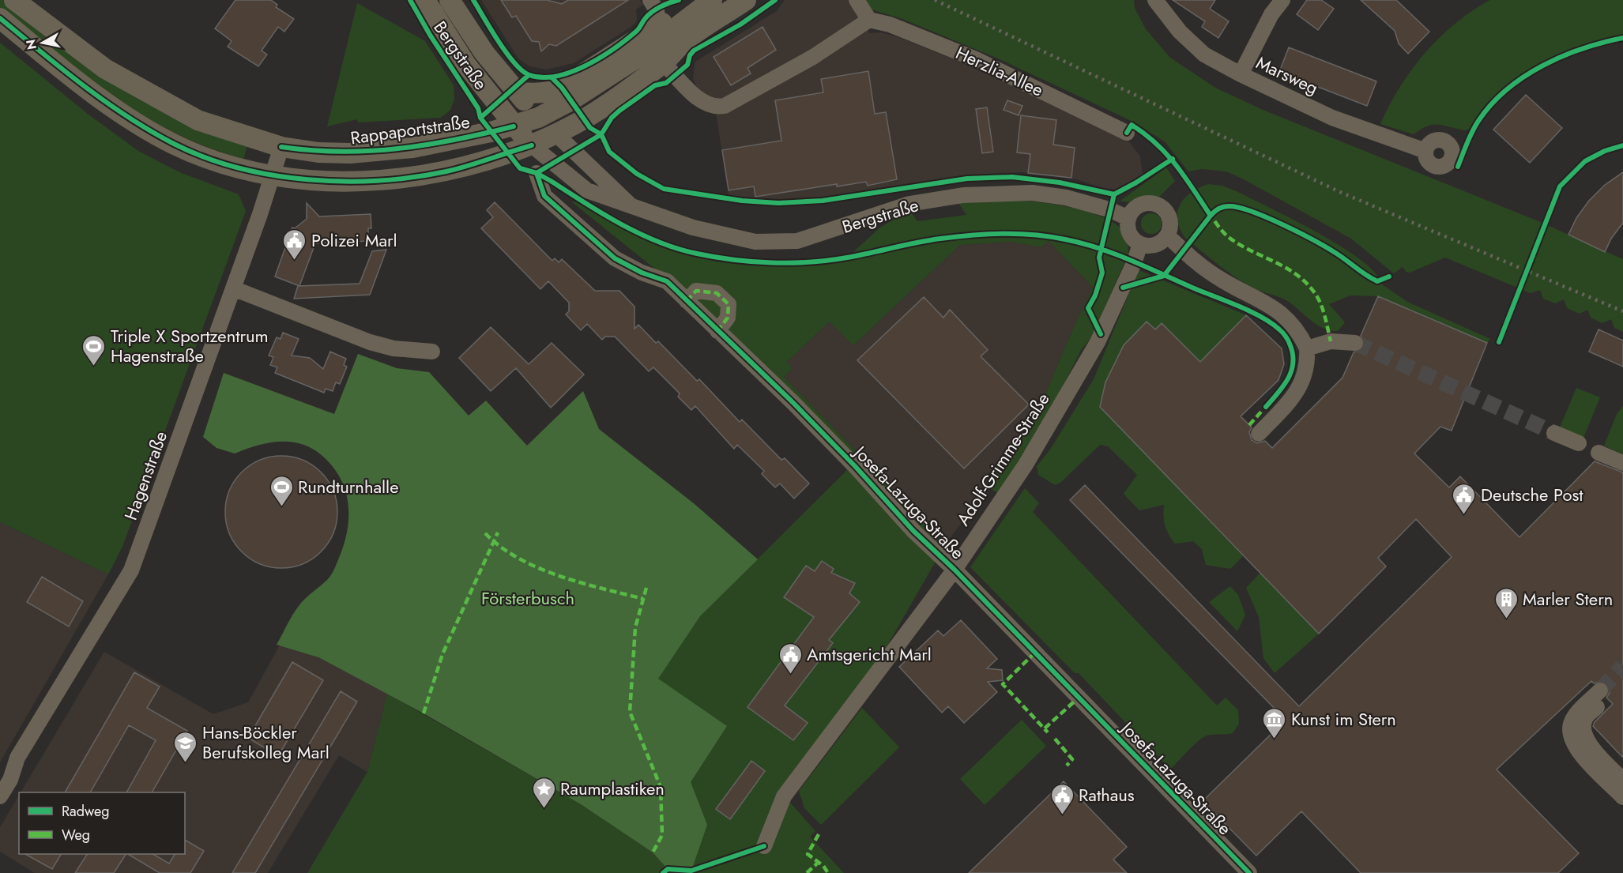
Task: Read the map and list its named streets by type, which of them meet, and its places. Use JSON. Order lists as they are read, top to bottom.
{
  "streets": {
    "main road": ["Bergstraße", "Rappaportstraße"],
    "street": [
      "Herzlia-Allee",
      "Marsweg",
      "Adolf-Grimme-Straße",
      "Hagenstraße",
      "Josefa-Lazuga-Straße"
    ]
  },
  "crossings": [
    ["Bergstraße", "Rappaportstraße"],
    ["Bergstraße", "Adolf-Grimme-Straße"],
    ["Rappaportstraße", "Hagenstraße"],
    ["Adolf-Grimme-Straße", "Josefa-Lazuga-Straße"]
  ],
  "parks": ["Försterbusch"],
  "places": {
    "public building": [
      "Polizei Marl",
      "Deutsche Post",
      "Amtsgericht Marl",
      "Rathaus"
    ],
    "sports": ["Triple X Sportzentrum Hagenstraße", "Rundturnhalle"],
    "building": ["Marler Stern"],
    "museum": ["Kunst im Stern"],
    "school or university": ["Hans-Böckler Berufskolleg Marl"],
    "place": ["Raumplastiken"]
  },
  "legend": ["Radweg", "Weg"],
  "north": "left"
}
